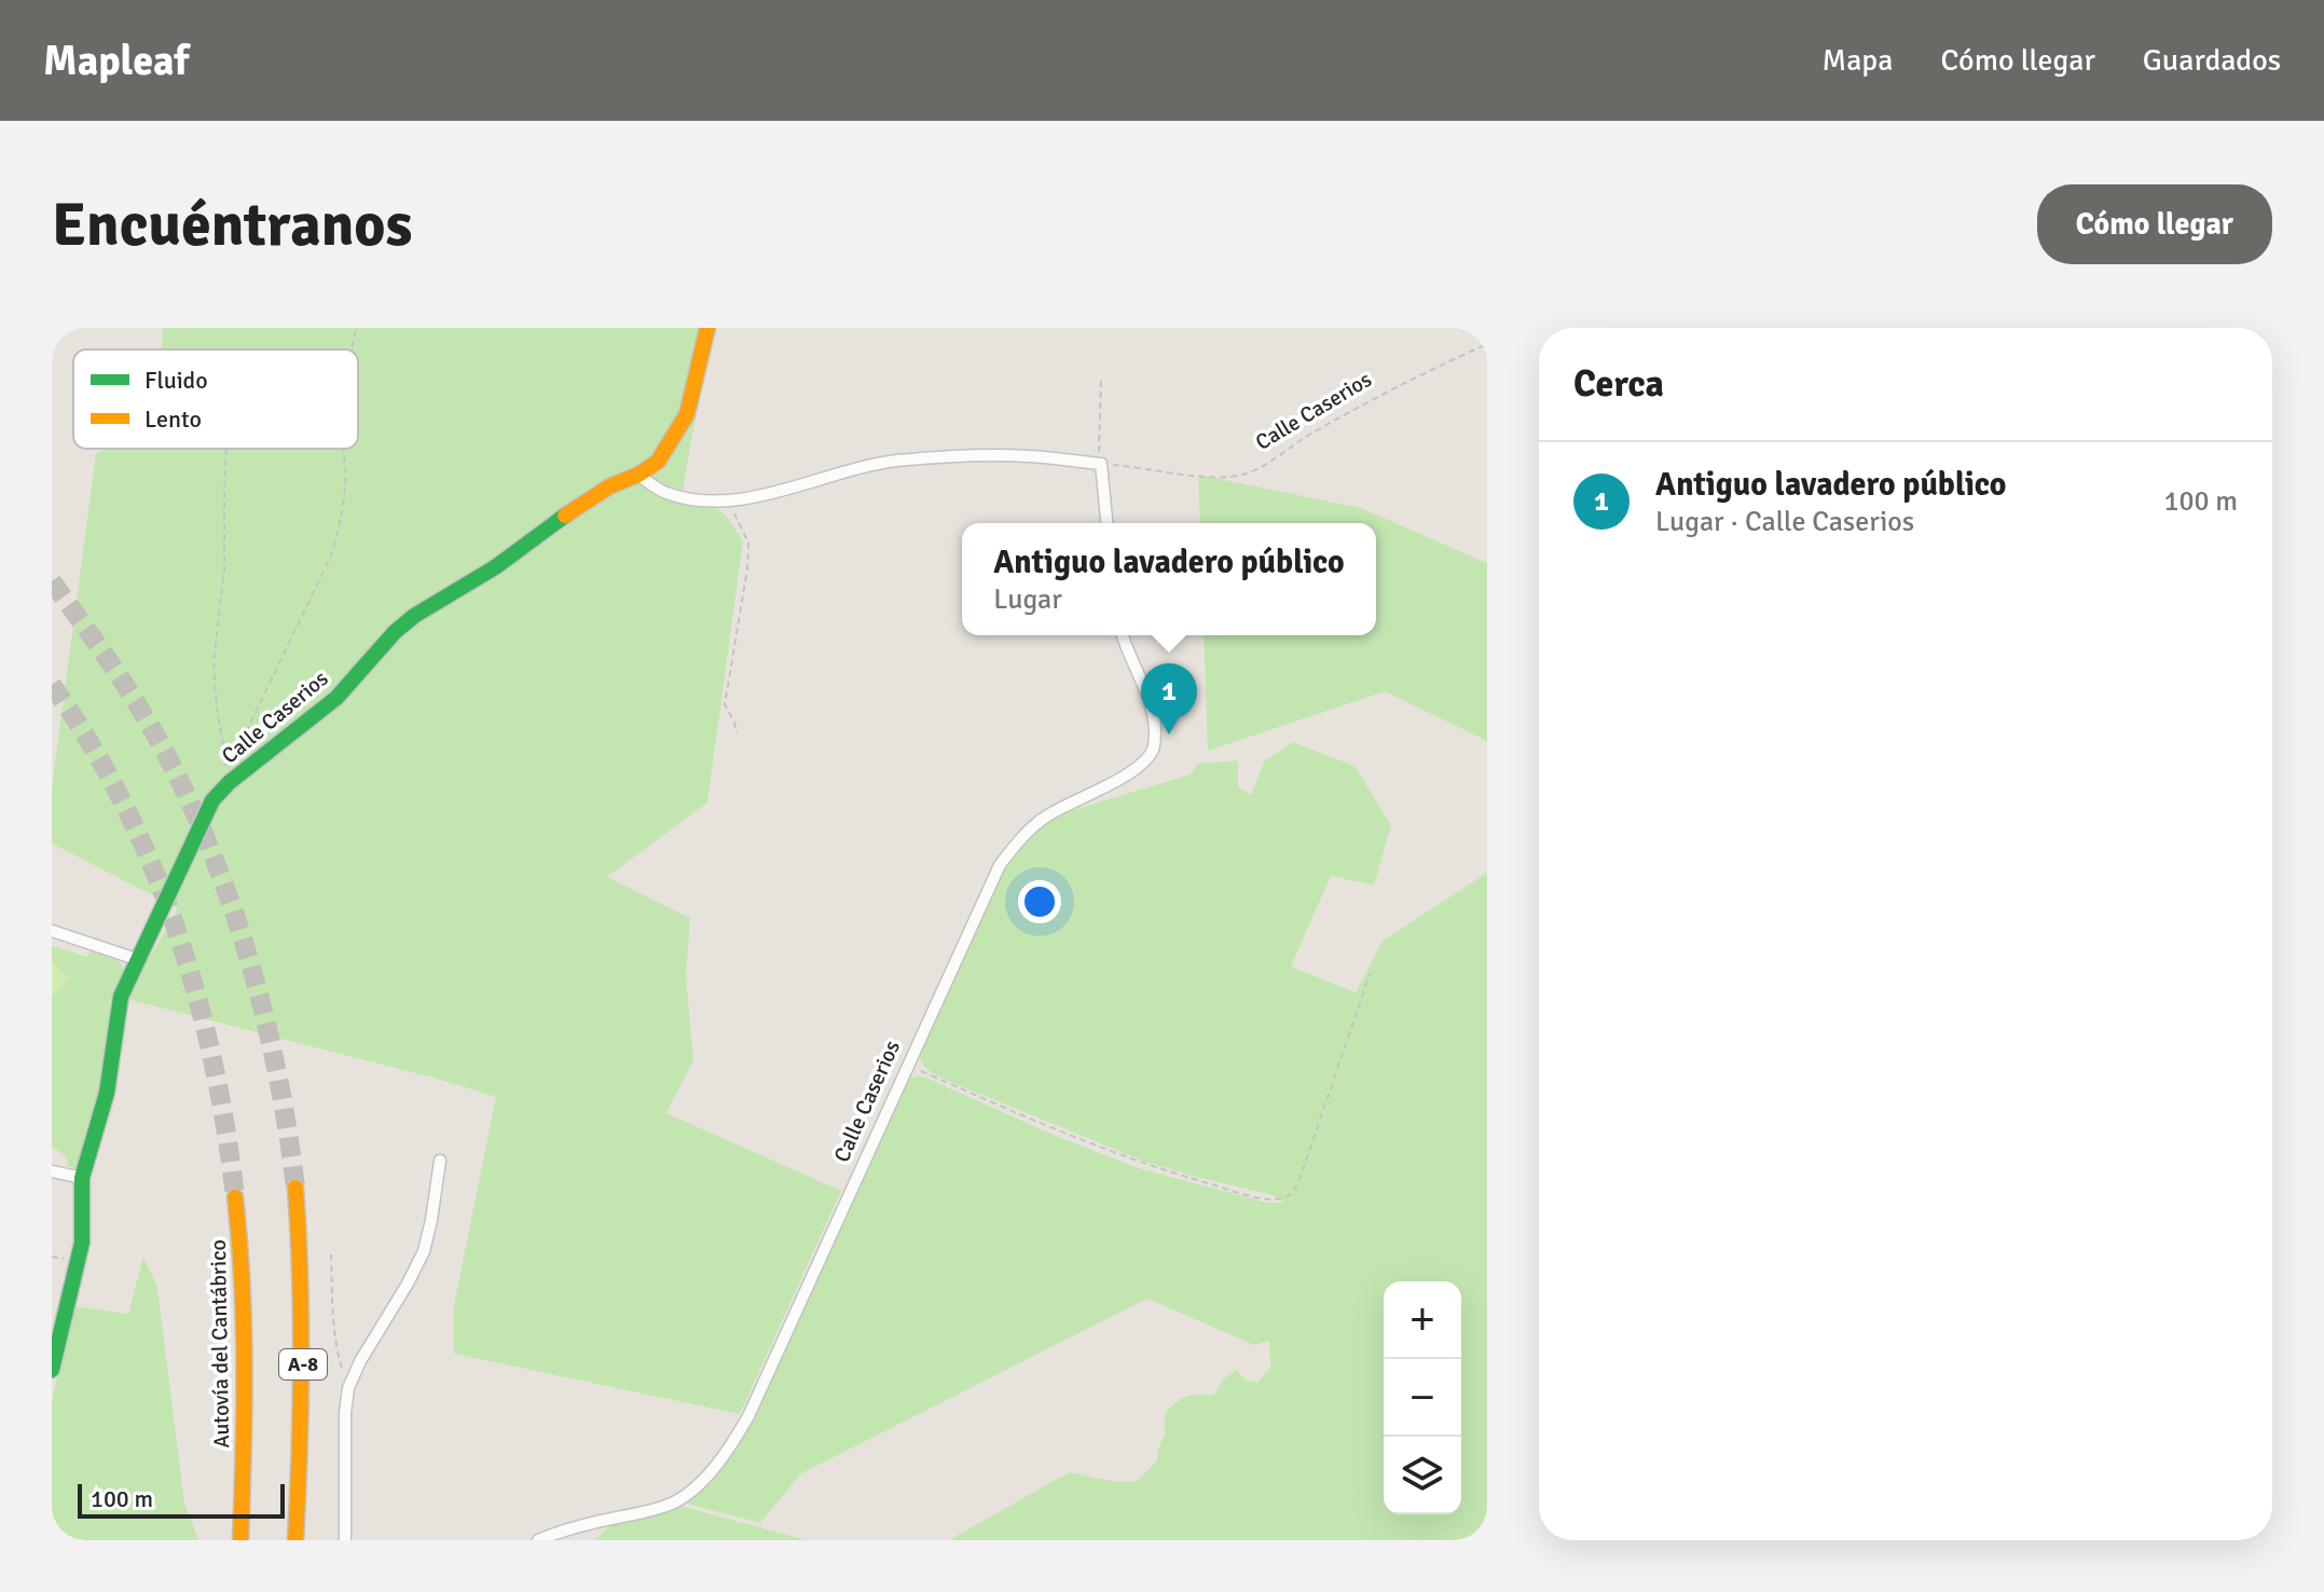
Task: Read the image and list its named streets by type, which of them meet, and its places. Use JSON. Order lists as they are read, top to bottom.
{
  "streets": {
    "main road": ["Calle Caserios", "Autovía del Cantábrico", "A-8"]
  },
  "legend": ["Fluido", "Lento"],
  "scale_bar": "100 m",
  "page": {
    "header": "Mapleaf",
    "nav": ["Mapa", "Cómo llegar", "Guardados"],
    "buttons": "Cómo llegar",
    "title": "Encuéntranos",
    "heading": "Cerca",
    "list": [
      {
        "mark": "1",
        "name": "Antiguo lavadero público",
        "note": "Lugar · Calle Caserios",
        "value": "100 m"
      }
    ],
    "popup": ["Antiguo lavadero público", "Lugar"],
    "pins": "1",
    "map_buttons": ["+", "−"],
    "scale": "100 m"
  }
}
